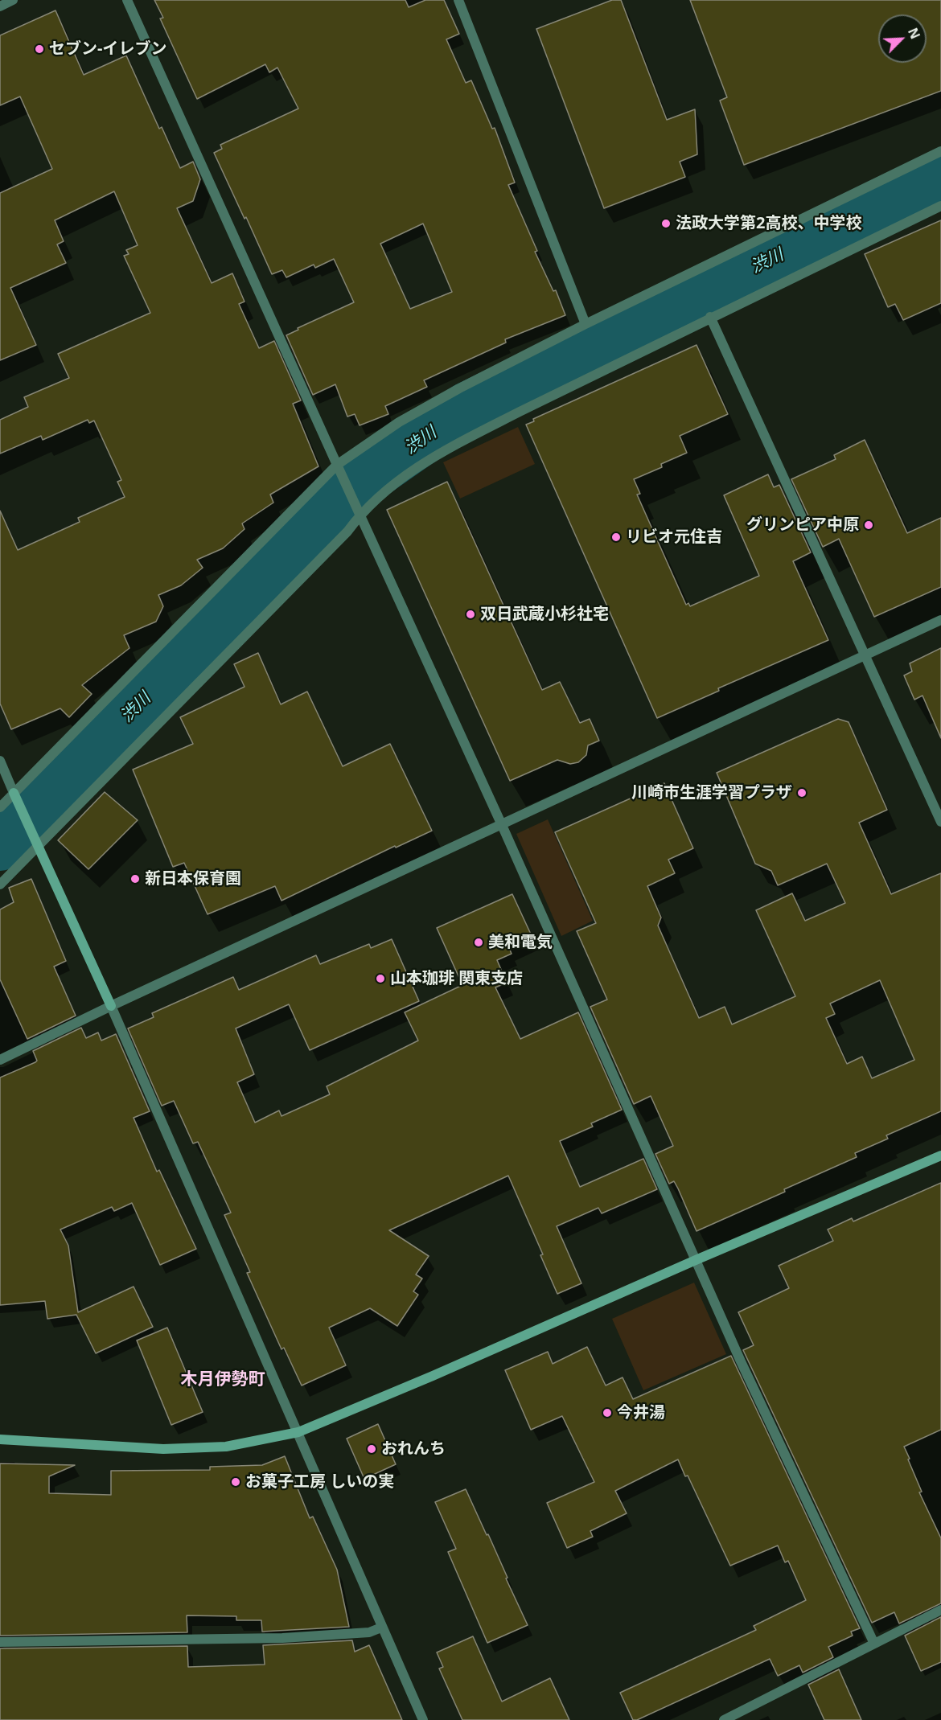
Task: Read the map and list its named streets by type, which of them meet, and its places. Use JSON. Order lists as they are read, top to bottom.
{
  "districts": ["木月伊勢町"],
  "water": ["渋川"],
  "places": [
    "セブン-イレブン",
    "法政大学第2高校、中学校",
    "グリンピア中原",
    "リビオ元住吉",
    "双日武蔵小杉社宅",
    "川崎市生涯学習プラザ",
    "新日本保育園",
    "美和電気",
    "山本珈琲 関東支店",
    "今井湯",
    "おれんち",
    "お菓子工房 しいの実"
  ],
  "north": "top right"
}
